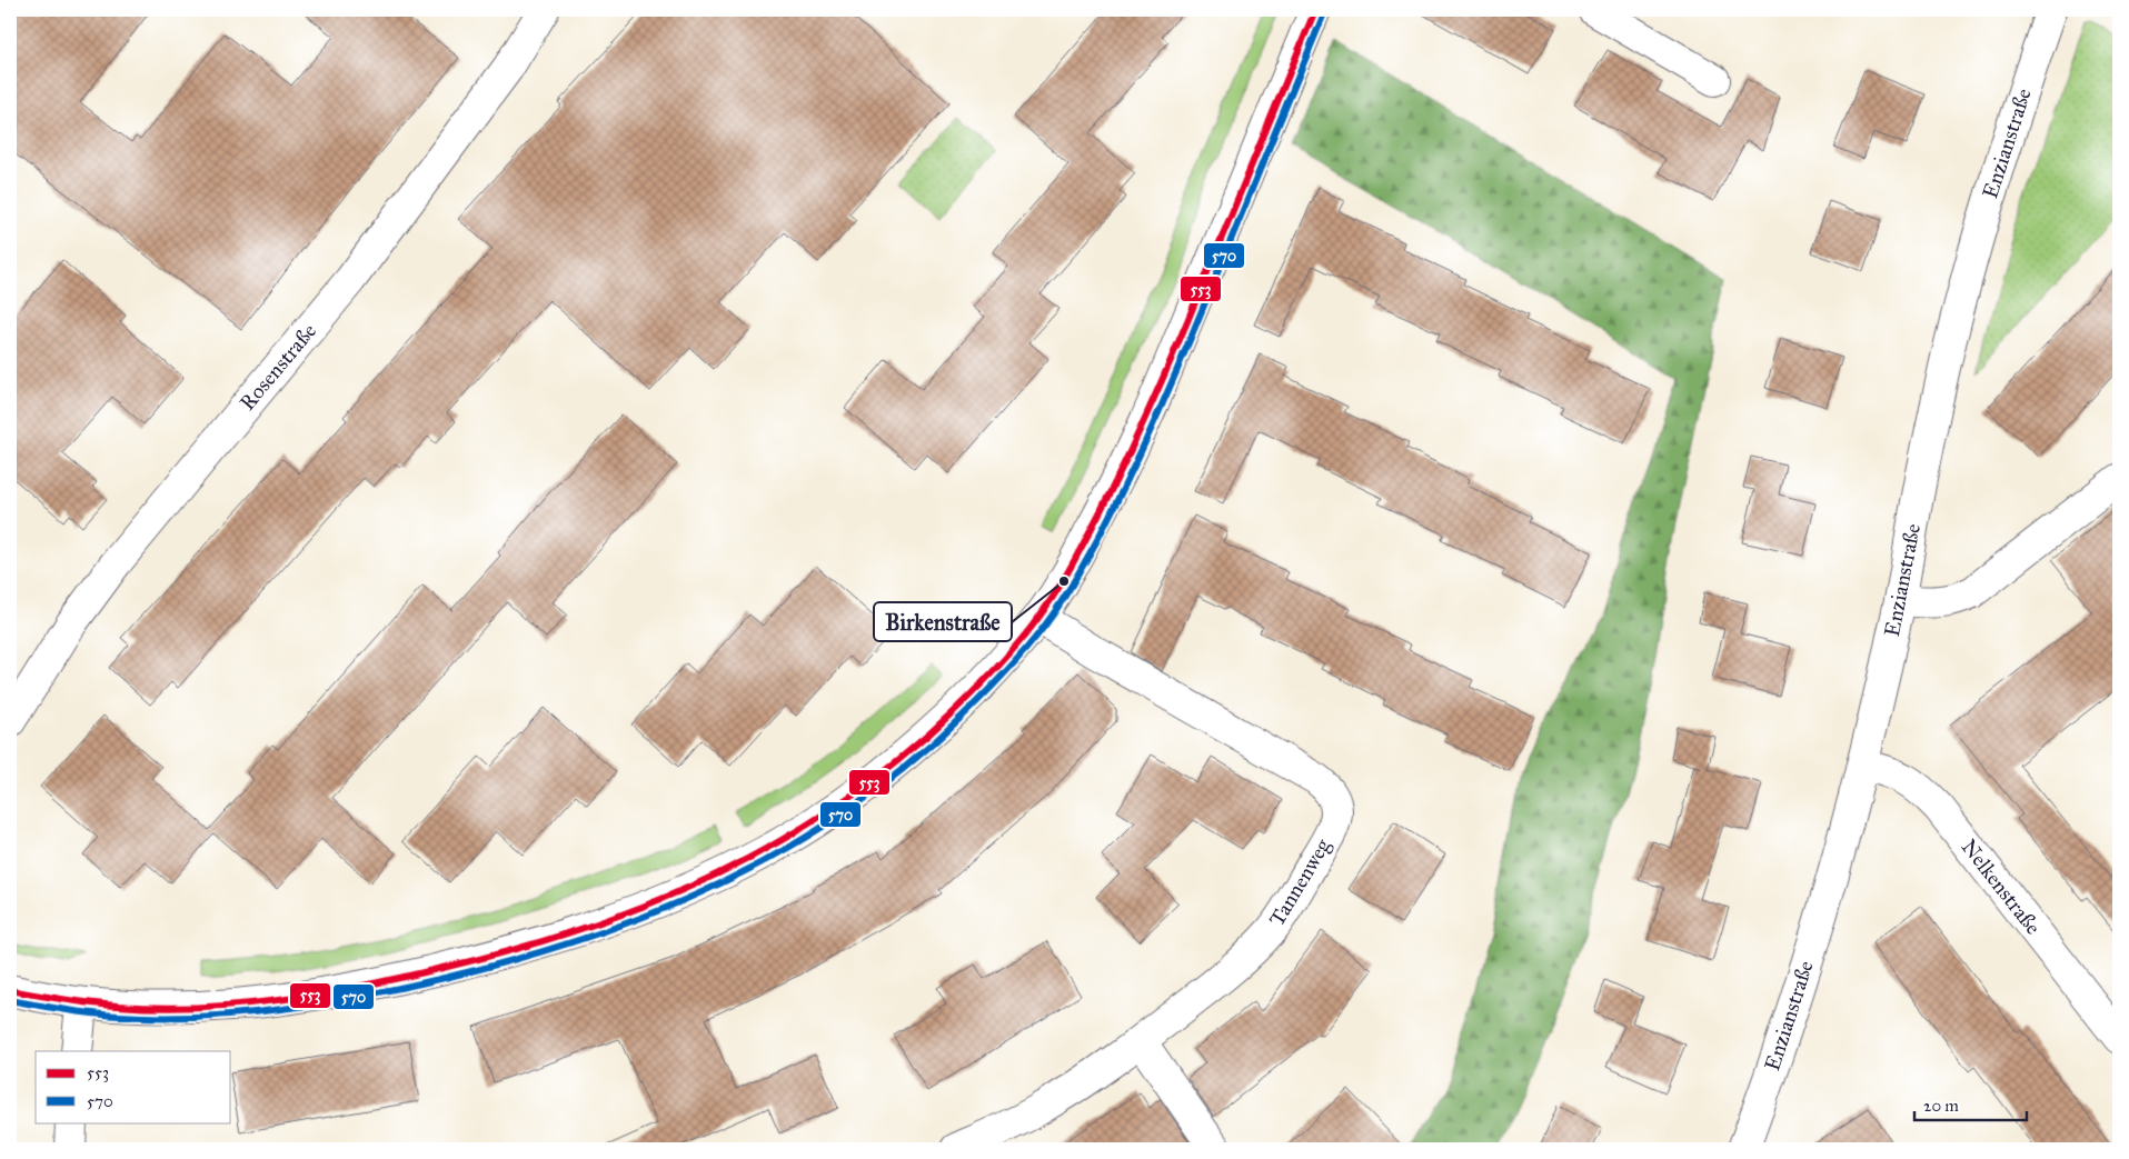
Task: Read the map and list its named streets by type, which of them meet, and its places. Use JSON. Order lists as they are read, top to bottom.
{
  "streets": {
    "street": [
      "Enzianstraße",
      "Rosenstraße",
      "Tannenweg",
      "Nelkenstraße"
    ]
  },
  "crossings": [
    ["Enzianstraße", "Nelkenstraße"]
  ],
  "places": ["Birkenstraße"],
  "lines": ["transit line 553", "transit line 570"],
  "legend": ["553", "570"],
  "scale_bar": "20 m"
}
